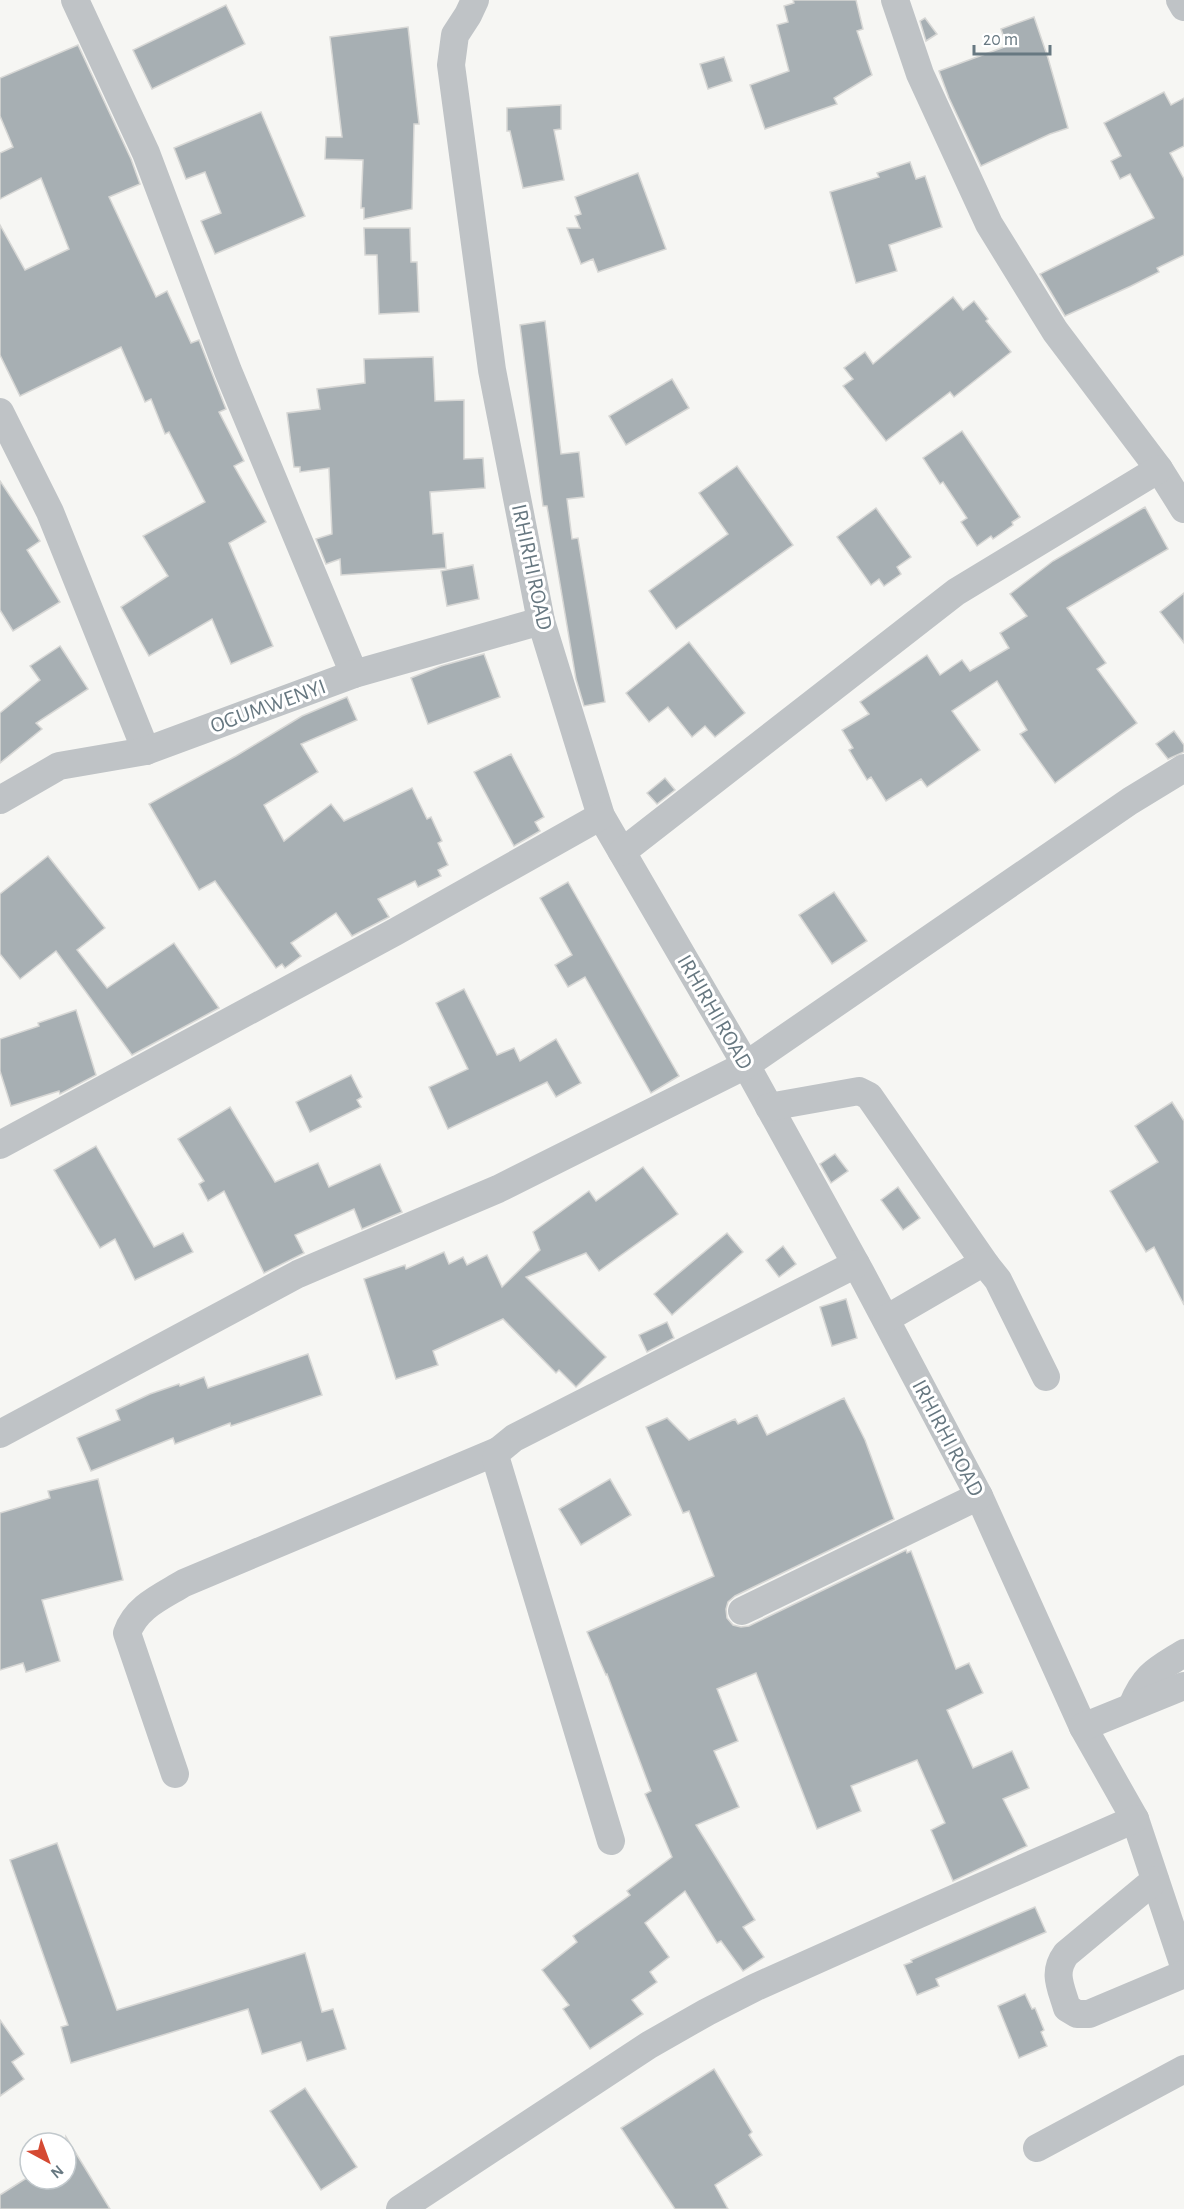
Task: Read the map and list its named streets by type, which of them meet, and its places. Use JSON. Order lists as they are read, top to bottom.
{
  "streets": {
    "street": ["IRHIRHI ROAD", "OGUMWENYI"]
  },
  "crossings": [
    ["IRHIRHI ROAD", "OGUMWENYI"]
  ],
  "scale_bar": "20 m",
  "north": "bottom right"
}
